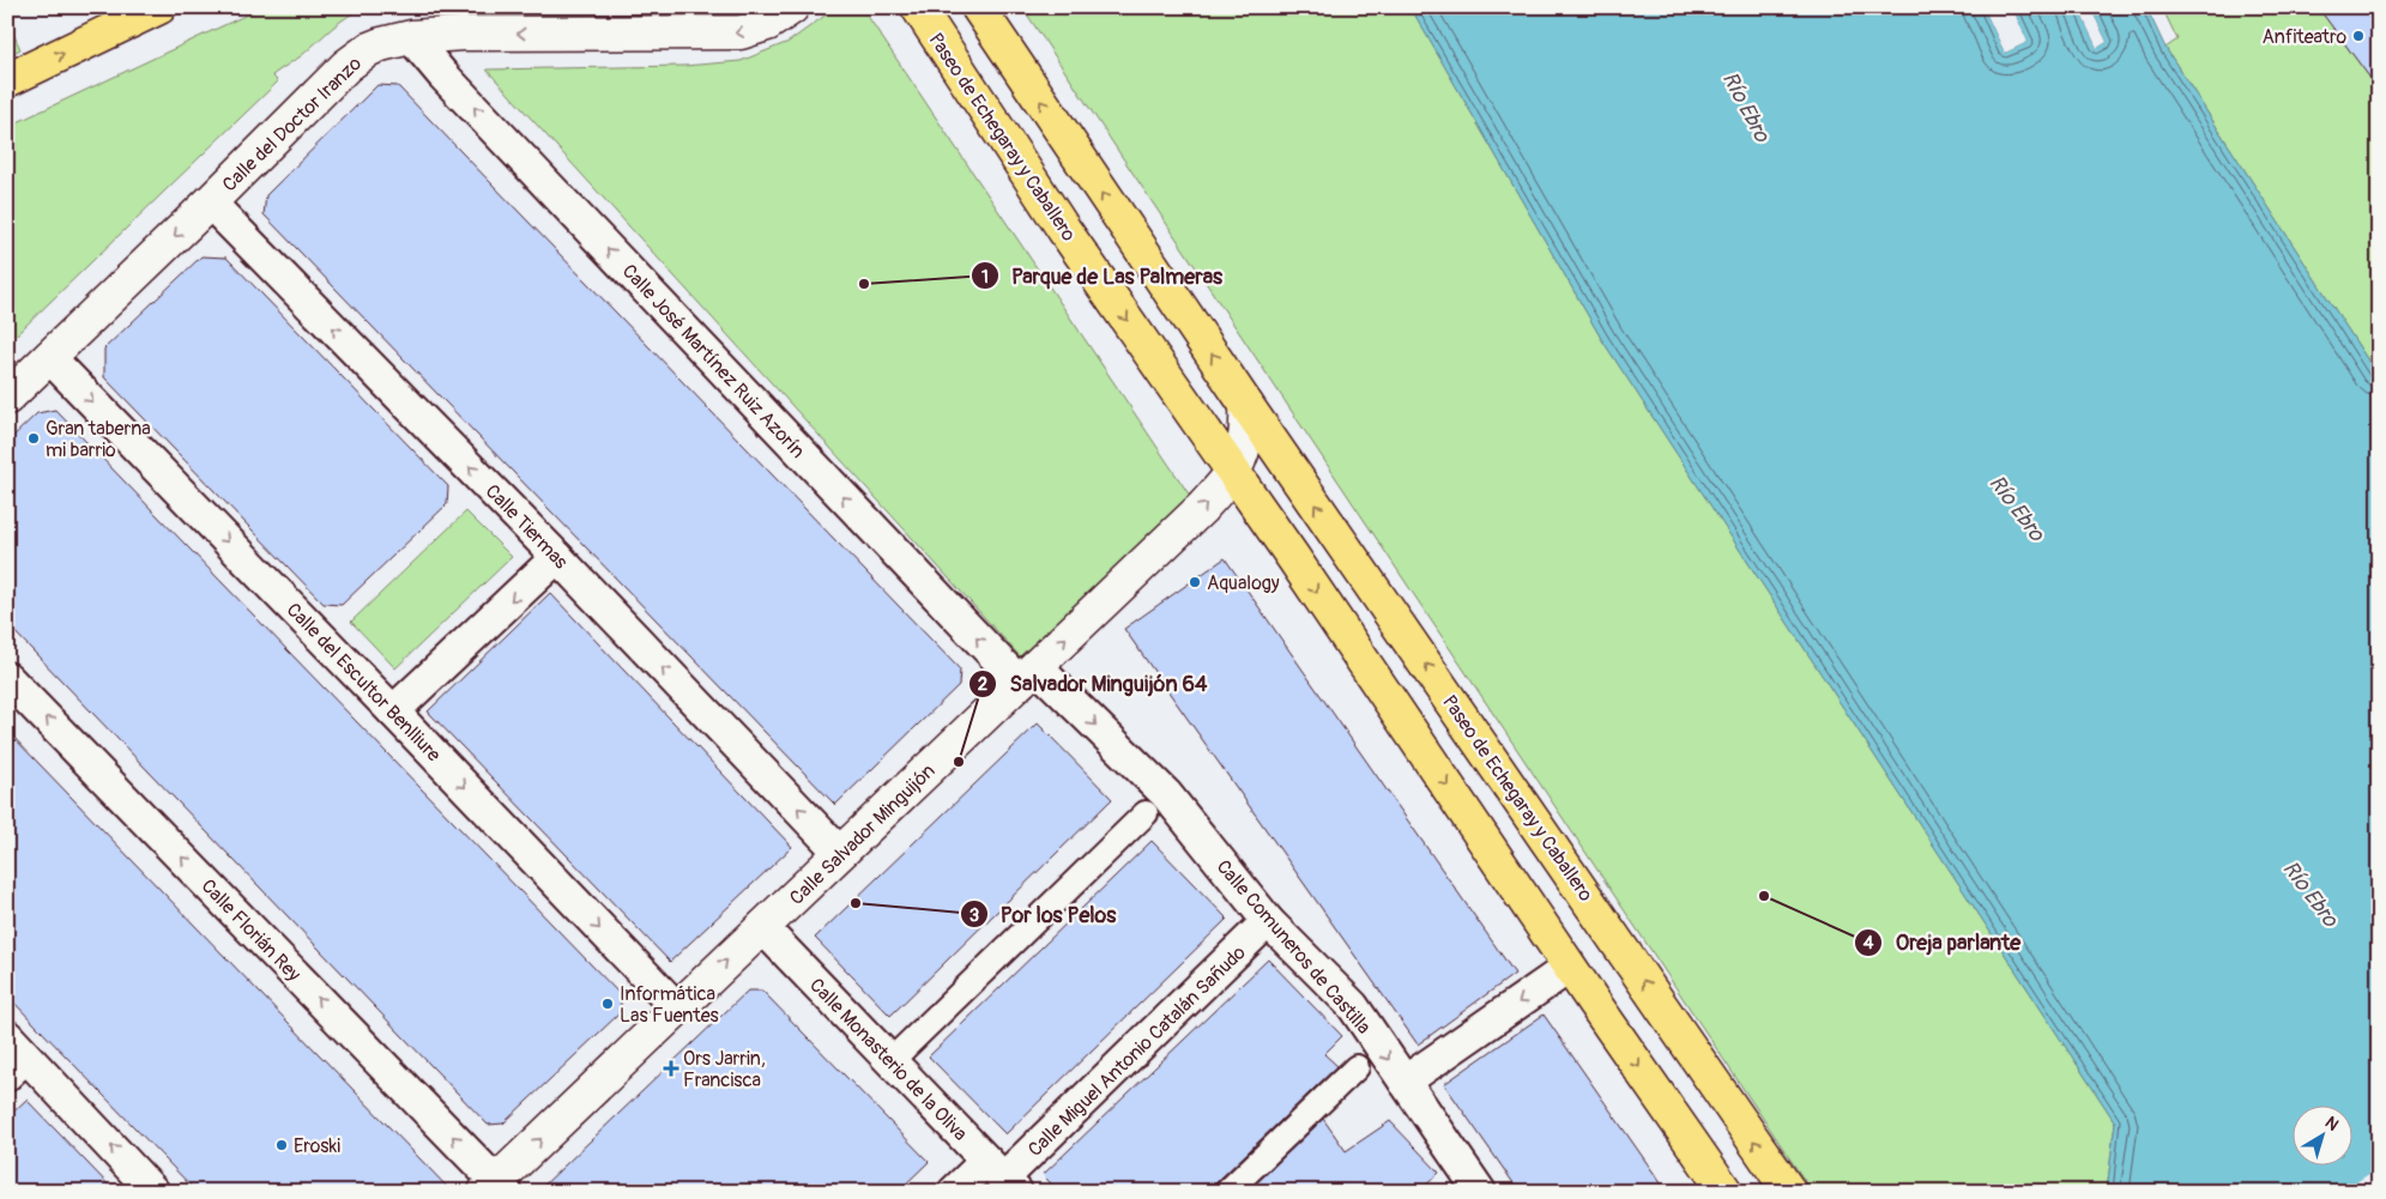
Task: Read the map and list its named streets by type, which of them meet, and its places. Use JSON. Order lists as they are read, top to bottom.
{
  "streets": {
    "main road": ["Paseo de Echegaray y Caballero"],
    "street": [
      "Calle del Doctor Iranzo",
      "Calle José Martínez Ruiz Azorín",
      "Calle Tiermas",
      "Calle del Escultor Benlliure",
      "Calle Salvador Minguijón",
      "Calle Florián Rey",
      "Calle Comuneros de Castilla",
      "Calle Miguel Antonio Catalán Sañudo",
      "Calle Monasterio de la Oliva"
    ]
  },
  "crossings": [
    ["Calle del Doctor Iranzo", "Calle José Martínez Ruiz Azorín"],
    ["Calle del Doctor Iranzo", "Calle Tiermas"],
    ["Calle del Doctor Iranzo", "Calle del Escultor Benlliure"],
    ["Paseo de Echegaray y Caballero", "Calle Salvador Minguijón"],
    ["Calle José Martínez Ruiz Azorín", "Calle Salvador Minguijón"],
    ["Calle José Martínez Ruiz Azorín", "Calle Comuneros de Castilla"],
    ["Calle Tiermas", "Calle Salvador Minguijón"],
    ["Calle del Escultor Benlliure", "Calle Salvador Minguijón"],
    ["Calle Salvador Minguijón", "Calle Florián Rey"],
    ["Calle Salvador Minguijón", "Calle Comuneros de Castilla"],
    ["Calle Salvador Minguijón", "Calle Monasterio de la Oliva"],
    ["Calle Comuneros de Castilla", "Calle Miguel Antonio Catalán Sañudo"],
    ["Calle Miguel Antonio Catalán Sañudo", "Calle Monasterio de la Oliva"]
  ],
  "one_way": [
    "Calle del Doctor Iranzo",
    "Calle José Martínez Ruiz Azorín",
    "Calle Tiermas",
    "Calle del Escultor Benlliure",
    "Calle Salvador Minguijón",
    "Calle Florián Rey",
    "Calle Comuneros de Castilla"
  ],
  "water": ["Río Ebro"],
  "places": {
    "other": [
      "Anfiteatro",
      "Parque de Las Palmeras",
      "Gran taberna mi barrio",
      "Aqualogy",
      "Salvador Minguijón 64",
      "Oreja parlante",
      "Por los Pelos",
      "Informática Las Fuentes",
      "Eroski"
    ],
    "health": ["Ors Jarrin, Francisca"]
  },
  "north": "top right"
}
